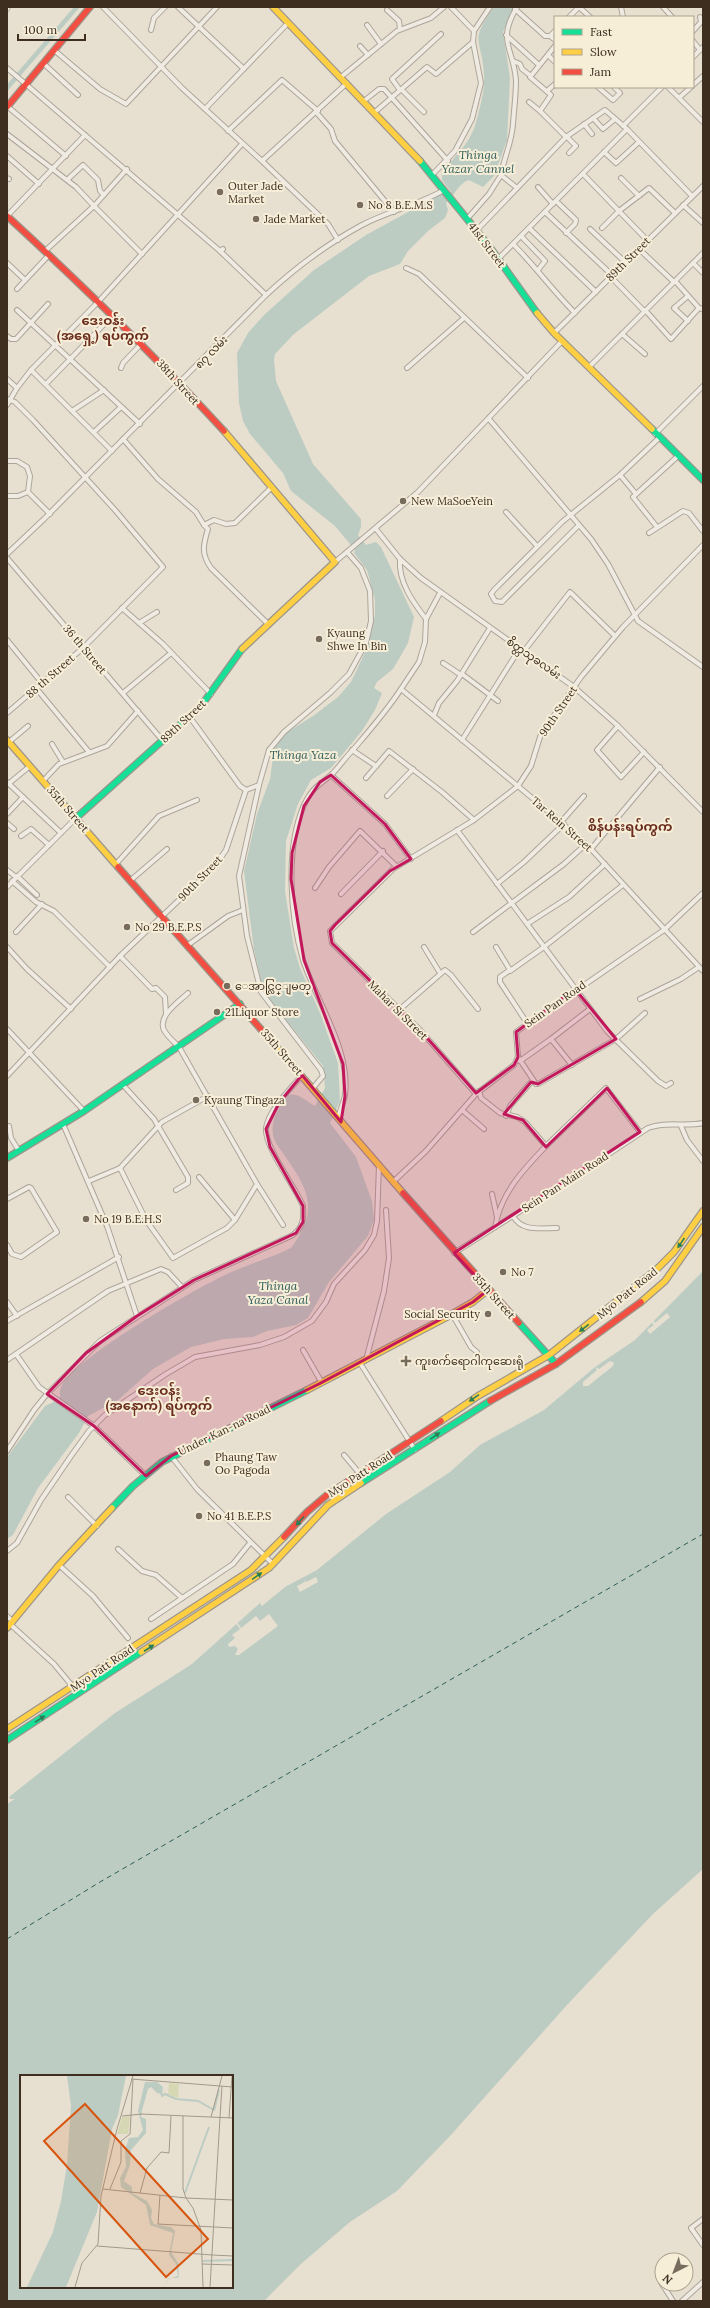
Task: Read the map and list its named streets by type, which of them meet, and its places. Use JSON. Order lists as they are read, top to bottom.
{
  "streets": {
    "main road": [
      "41st Street",
      "89th Street",
      "38th Street",
      "35th Street",
      "Myo Patt Road",
      "Under Kan-na Road"
    ],
    "street": [
      "၈၇ လမ်း",
      "36 th Street",
      "စိတ္တသုခလမ်း",
      "88 th Street",
      "90th Street",
      "Tar Rein Street",
      "Sein Pan Road",
      "Mahar Si Street",
      "Sein Pan Main Road"
    ]
  },
  "crossings": [
    ["41st Street", "89th Street"],
    ["41st Street", "၈၇ လမ်း"],
    ["89th Street", "38th Street"],
    ["89th Street", "36 th Street"],
    ["89th Street", "စိတ္တသုခလမ်း"],
    ["89th Street", "35th Street"],
    ["၈၇ လမ်း", "38th Street"],
    ["၈၇ လမ်း", "88 th Street"],
    ["36 th Street", "88 th Street"],
    ["စိတ္တသုခလမ်း", "90th Street"],
    ["90th Street", "35th Street"],
    ["90th Street", "Tar Rein Street"],
    ["90th Street", "Mahar Si Street"],
    ["35th Street", "Sein Pan Main Road"],
    ["35th Street", "Myo Patt Road"],
    ["35th Street", "Under Kan-na Road"],
    ["Tar Rein Street", "Sein Pan Road"]
  ],
  "districts": ["ဒေးဝန်း (အရှေ့) ရပ်ကွက်", "စိန်ပန်းရပ်ကွက်", "ဒေးဝန်း (အနောက်) ရပ်ကွက်"],
  "water": ["Thinga Yazar Cannel", "Thinga Yaza", "Thinga Yaza Canal"],
  "places": {
    "other": [
      "Outer Jade Market",
      "No 8 B.E.M.S",
      "Jade Market",
      "New MaSoeYein",
      "Kyaung Shwe In Bin",
      "No 29 B.E.P.S",
      "ေအာင္လြင္ျမတ္",
      "21Liquor Store",
      "Kyaung Tingaza",
      "No 19 B.E.H.S",
      "No 7",
      "Social Security",
      "Phaung Taw Oo Pagoda",
      "No 41 B.E.P.S"
    ],
    "health": ["ကူးစက်ရောဂါကုဆေးရုံ"]
  },
  "legend": ["Fast", "Slow", "Jam"],
  "scale_bar": "100 m",
  "north": "bottom left"
}
